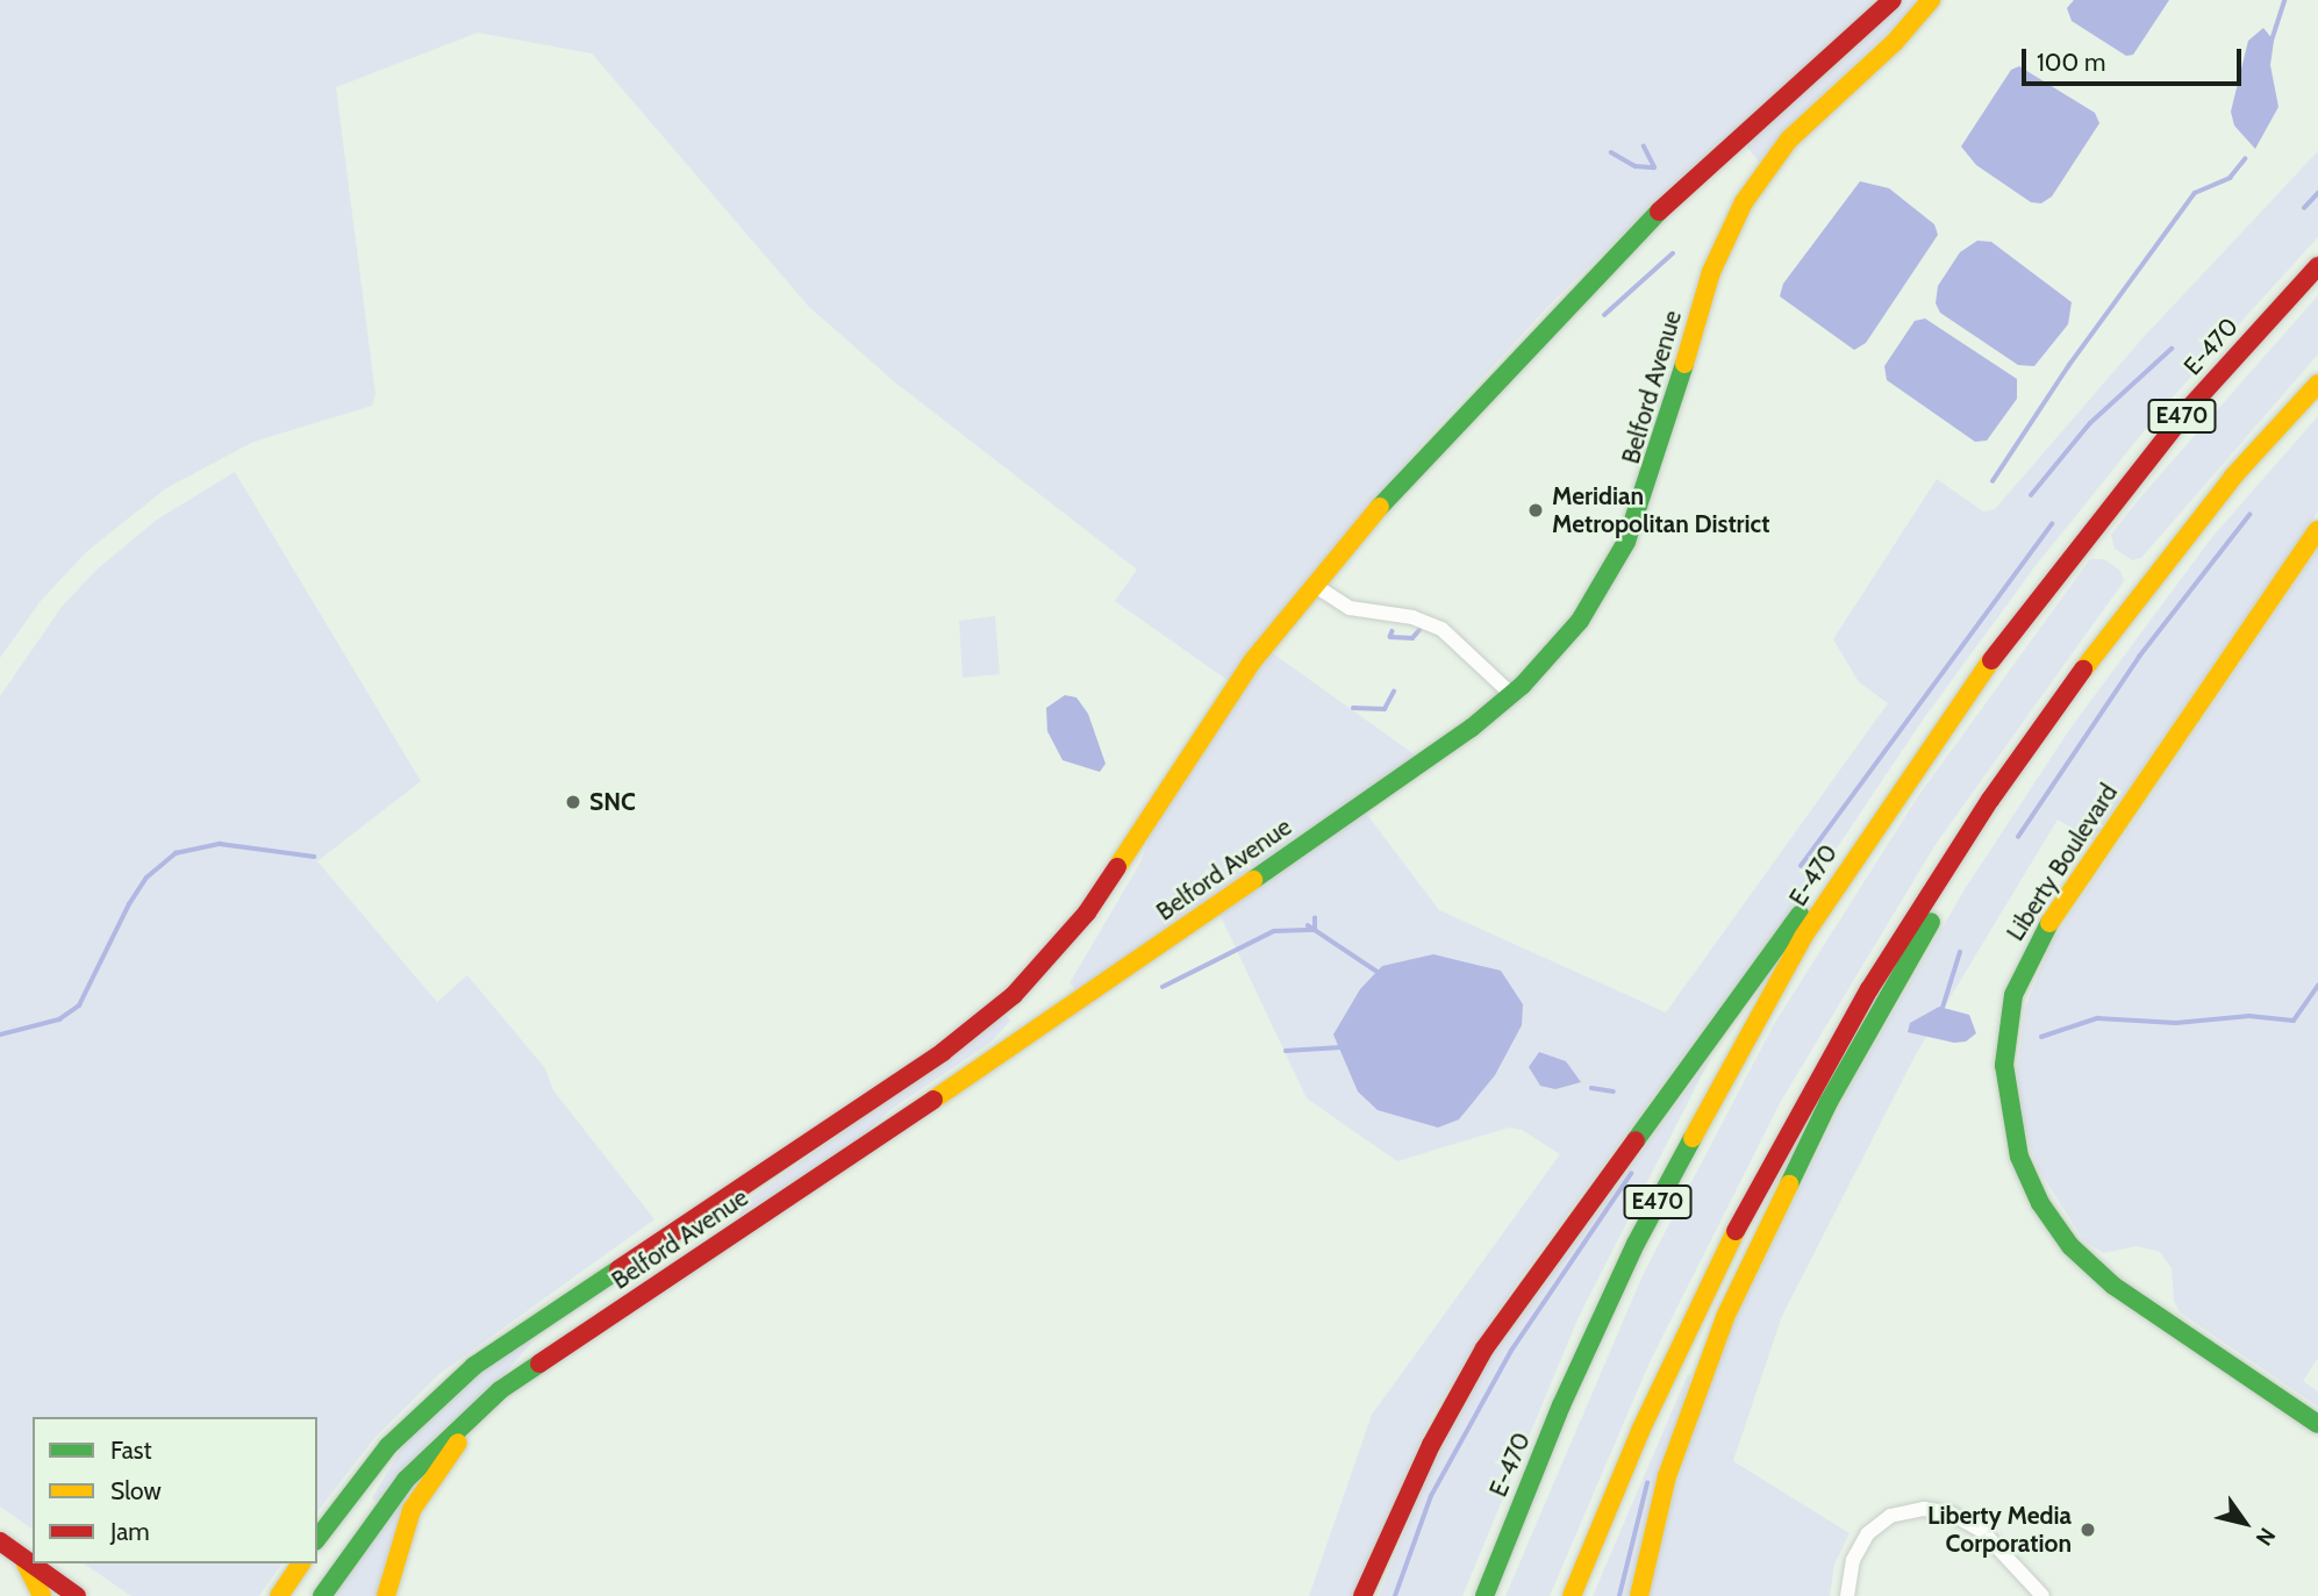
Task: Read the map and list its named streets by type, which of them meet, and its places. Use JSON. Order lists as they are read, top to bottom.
{
  "streets": {
    "main road": [
      "E-470",
      "Belford Avenue",
      "E470",
      "Liberty Boulevard"
    ]
  },
  "places": ["Meridian Metropolitan District", "SNC", "Liberty Media Corporation"],
  "legend": ["Fast", "Slow", "Jam"],
  "scale_bar": "100 m",
  "north": "bottom right"
}
